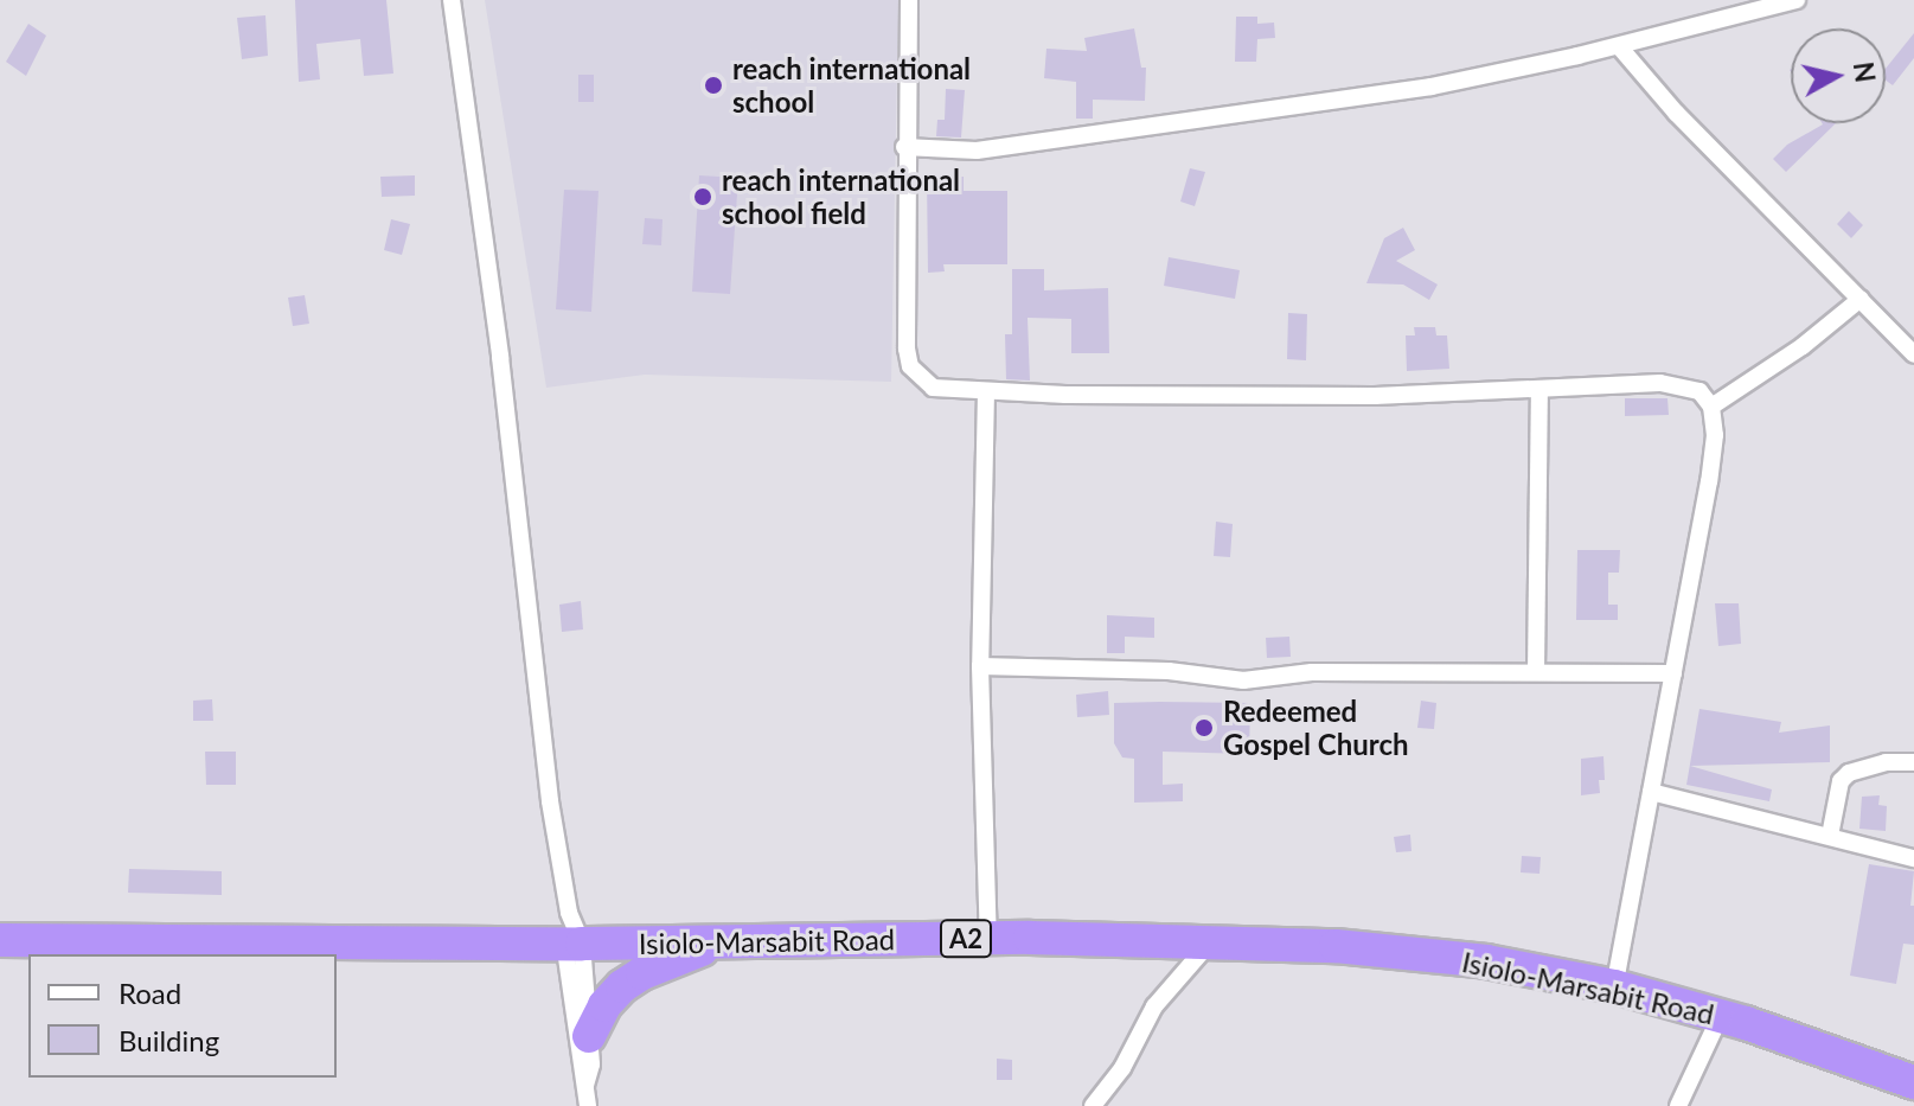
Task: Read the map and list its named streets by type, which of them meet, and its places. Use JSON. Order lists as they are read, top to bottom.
{
  "streets": {
    "highway": ["A2", "Isiolo-Marsabit Road"]
  },
  "places": ["reach international school", "reach international school field", "Redeemed Gospel Church"],
  "legend": ["Road", "Building"],
  "north": "right"
}
